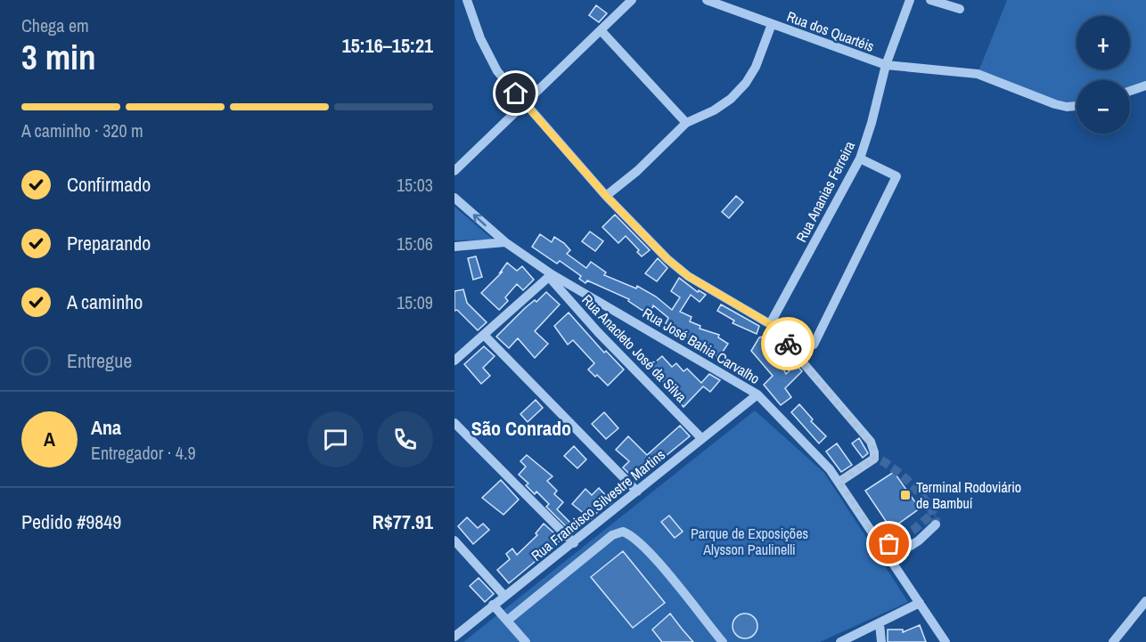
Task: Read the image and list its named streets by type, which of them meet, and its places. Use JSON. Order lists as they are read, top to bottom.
{
  "streets": {
    "street": [
      "Rua dos Quartéis",
      "Rua Ananias Ferreira",
      "Rua José Bahia Carvalho",
      "Rua Anacleto José da Silva",
      "Rua Francisco Silvestre Martins"
    ]
  },
  "crossings": [
    ["Rua dos Quartéis", "Rua Ananias Ferreira"],
    ["Rua José Bahia Carvalho", "Rua Anacleto José da Silva"],
    ["Rua José Bahia Carvalho", "Rua Francisco Silvestre Martins"],
    ["Rua Anacleto José da Silva", "Rua Francisco Silvestre Martins"]
  ],
  "districts": ["São Conrado"],
  "parks": ["Parque de Exposições Alysson Paulinelli"],
  "places": {
    "transit": ["Terminal Rodoviário de Bambuí"]
  },
  "page": {
    "heading": ["3 min", "Chega em", "15:16–15:21"],
    "panel": [
      "Ana",
      "Entregador · 4.9",
      "Pedido #9849",
      "R$77.91"
    ],
    "map_buttons": ["+", "−"],
    "bar": "A caminho · 320 m",
    "list": [
      ["Confirmado", "15:03"],
      ["Preparando", "15:06"],
      ["A caminho", "15:09"],
      "Entregue"
    ],
    "round": "A"
  }
}
